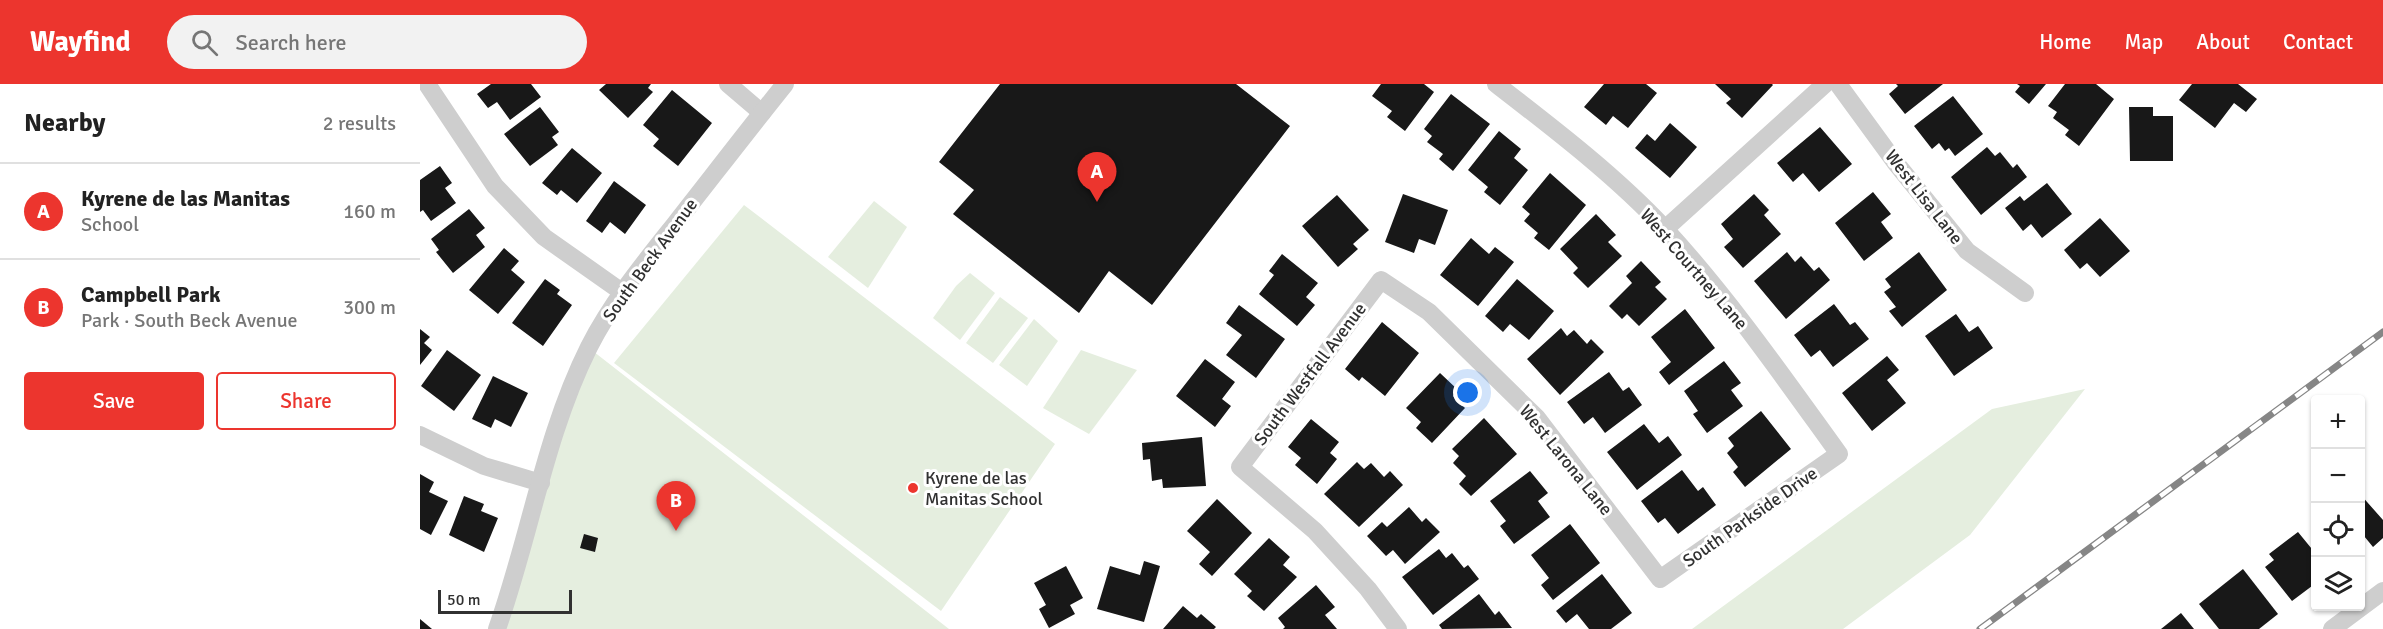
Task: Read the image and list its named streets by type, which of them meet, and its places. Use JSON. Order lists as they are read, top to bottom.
{
  "streets": {
    "street": [
      "West Lisa Lane",
      "South Beck Avenue",
      "West Courtney Lane",
      "South Westfall Avenue",
      "West Larona Lane",
      "South Parkside Drive"
    ]
  },
  "crossings": [
    ["West Courtney Lane", "South Parkside Drive"],
    ["South Westfall Avenue", "West Larona Lane"],
    ["West Larona Lane", "South Parkside Drive"]
  ],
  "places": ["Kyrene de las Manitas School"],
  "scale_bar": "50 m",
  "page": {
    "header": "Wayfind",
    "search": "Search here",
    "nav": [
      "Home",
      "Map",
      "About",
      "Contact"
    ],
    "heading": ["Nearby", "2 results"],
    "pins": ["A", "B"],
    "list": [
      {
        "mark": "A",
        "name": "Kyrene de las Manitas",
        "note": "School",
        "value": "160 m"
      },
      {
        "mark": "B",
        "name": "Campbell Park",
        "note": "Park · South Beck Avenue",
        "value": "300 m"
      }
    ],
    "buttons": ["Save", "Share"],
    "map_buttons": ["+", "−"],
    "scale": "50 m"
  }
}
